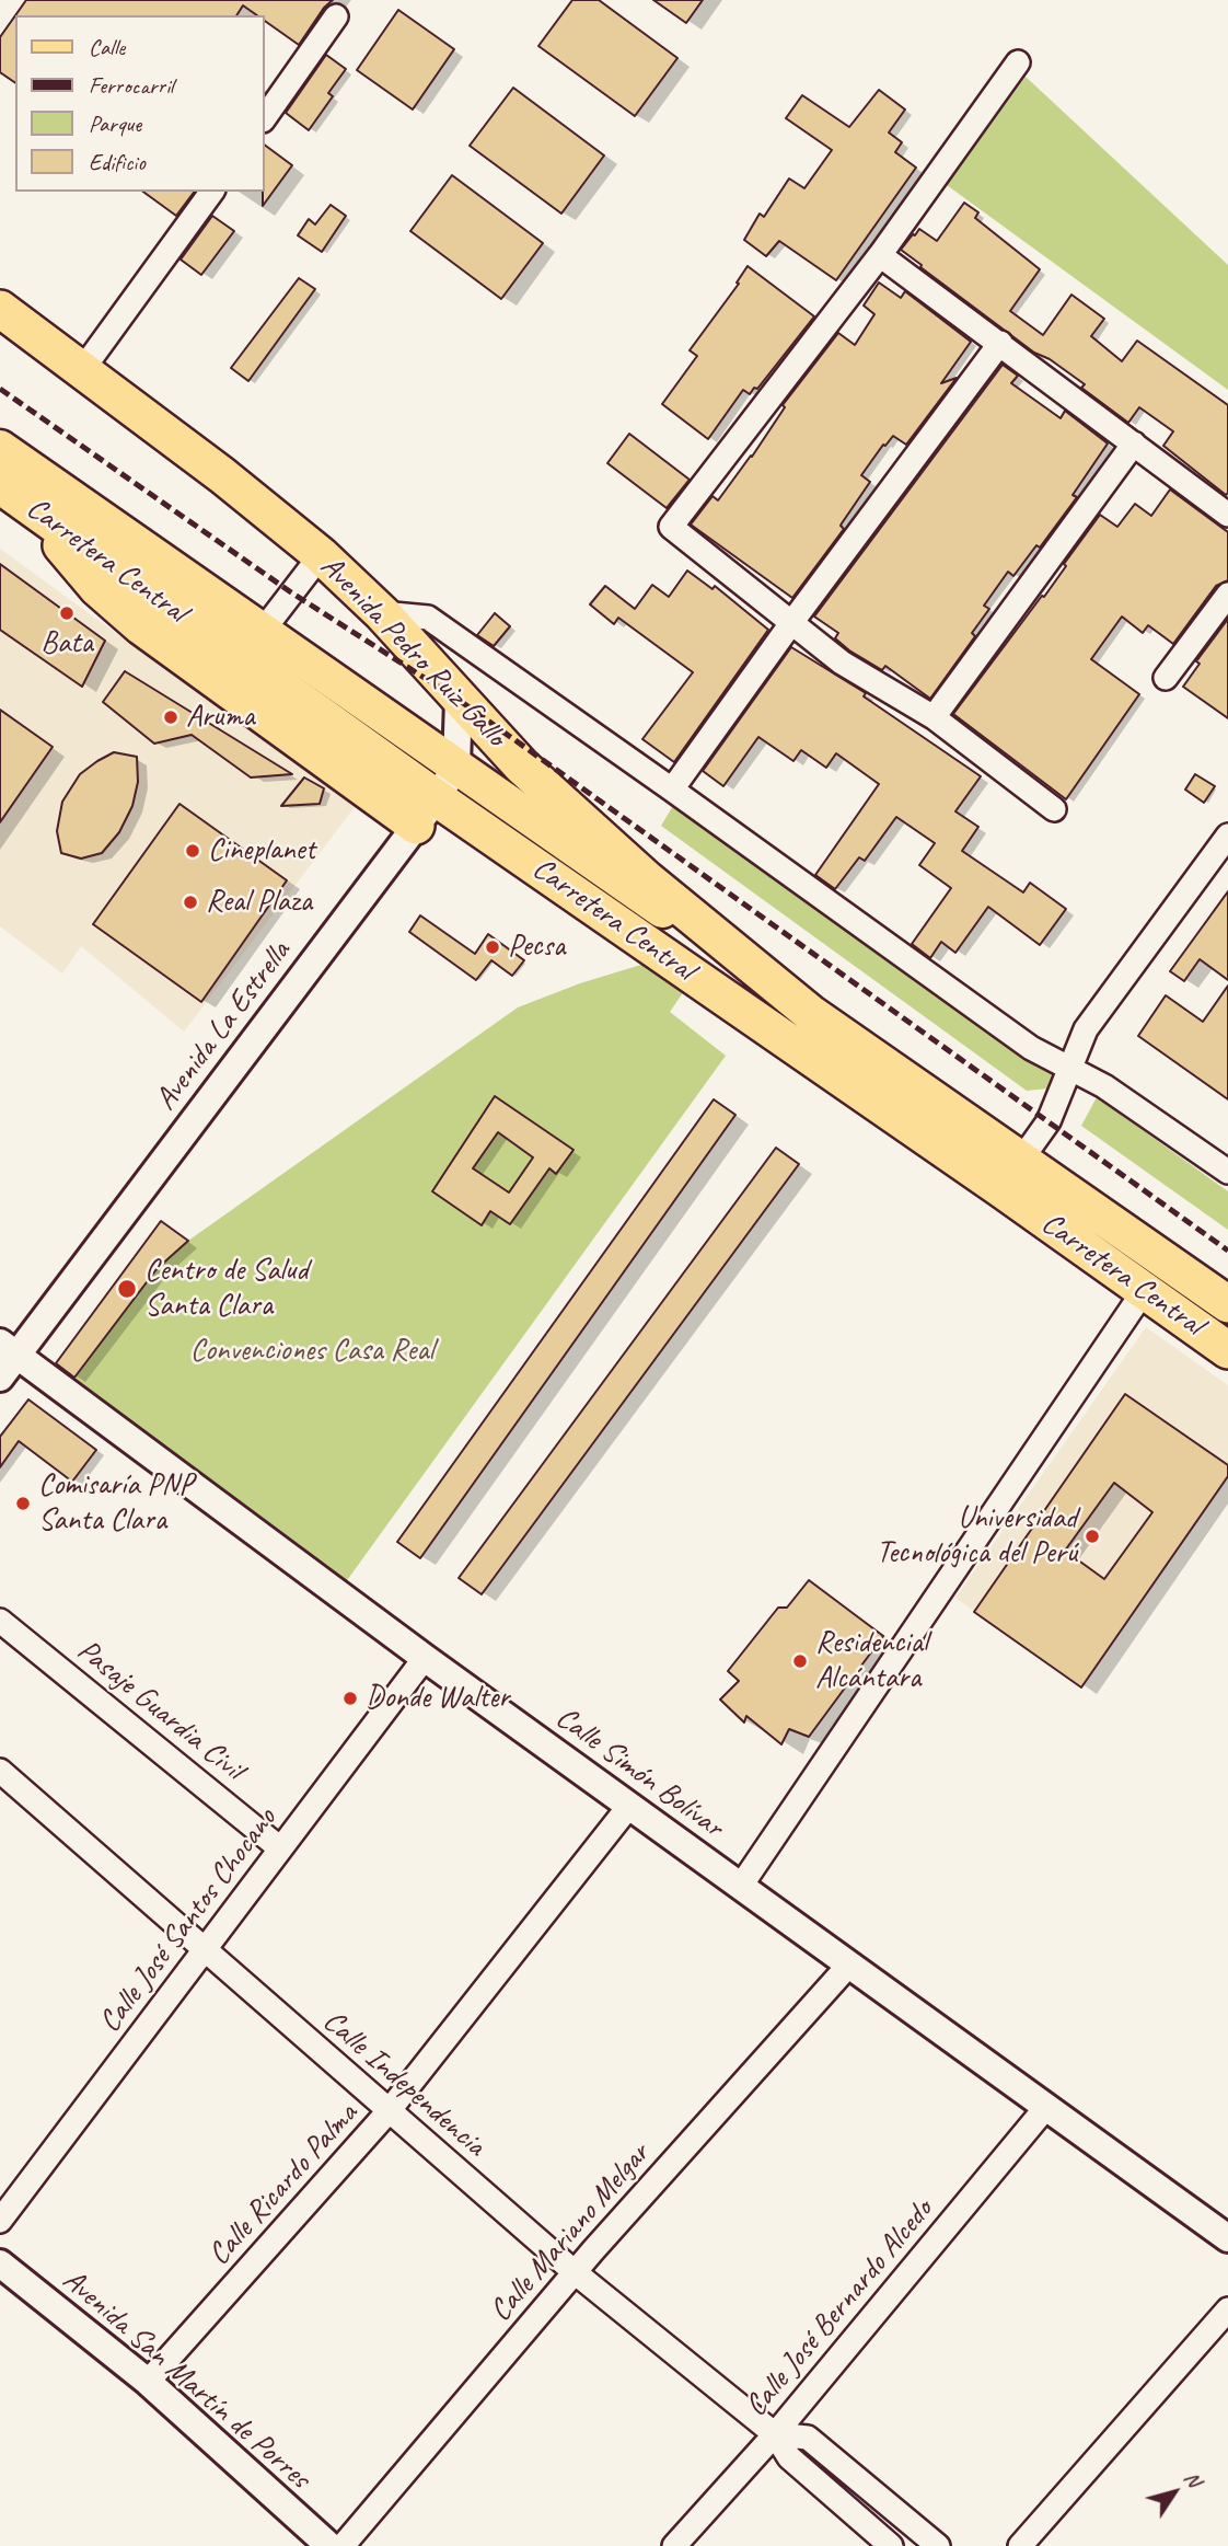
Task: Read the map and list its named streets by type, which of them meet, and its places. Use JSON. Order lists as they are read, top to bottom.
{
  "streets": {
    "highway": ["Carretera Central", "Avenida Pedro Ruiz Gallo"],
    "street": [
      "Avenida La Estrella",
      "Pasaje Guardia Civil",
      "Calle Simón Bolívar",
      "Calle José Santos Chocano",
      "Calle Independencia",
      "Calle Ricardo Palma",
      "Calle Mariano Melgar",
      "Calle José Bernardo Alcedo",
      "Avenida San Martín de Porres"
    ]
  },
  "crossings": [
    ["Carretera Central", "Avenida Pedro Ruiz Gallo"],
    ["Carretera Central", "Avenida La Estrella"],
    ["Avenida Pedro Ruiz Gallo", "Avenida La Estrella"],
    ["Avenida La Estrella", "Calle Simón Bolívar"],
    ["Pasaje Guardia Civil", "Calle José Santos Chocano"],
    ["Calle Simón Bolívar", "Calle José Santos Chocano"],
    ["Calle Simón Bolívar", "Calle Ricardo Palma"],
    ["Calle Simón Bolívar", "Calle Mariano Melgar"],
    ["Calle Simón Bolívar", "Calle José Bernardo Alcedo"],
    ["Calle José Santos Chocano", "Calle Independencia"],
    ["Calle Independencia", "Calle Ricardo Palma"],
    ["Calle Independencia", "Calle Mariano Melgar"],
    ["Calle Independencia", "Calle José Bernardo Alcedo"],
    ["Calle Ricardo Palma", "Avenida San Martín de Porres"]
  ],
  "parks": ["Convenciones Casa Real"],
  "places": [
    "Bata",
    "Aruma",
    "Cineplanet",
    "Real Plaza",
    "Pecsa",
    "Centro de Salud Santa Clara",
    "Comisaría PNP Santa Clara",
    "Universidad Tecnológica del Perú",
    "Residencial Alcántara",
    "Donde Walter"
  ],
  "legend": [
    "Calle",
    "Ferrocarril",
    "Parque",
    "Edificio"
  ],
  "north": "top right"
}
